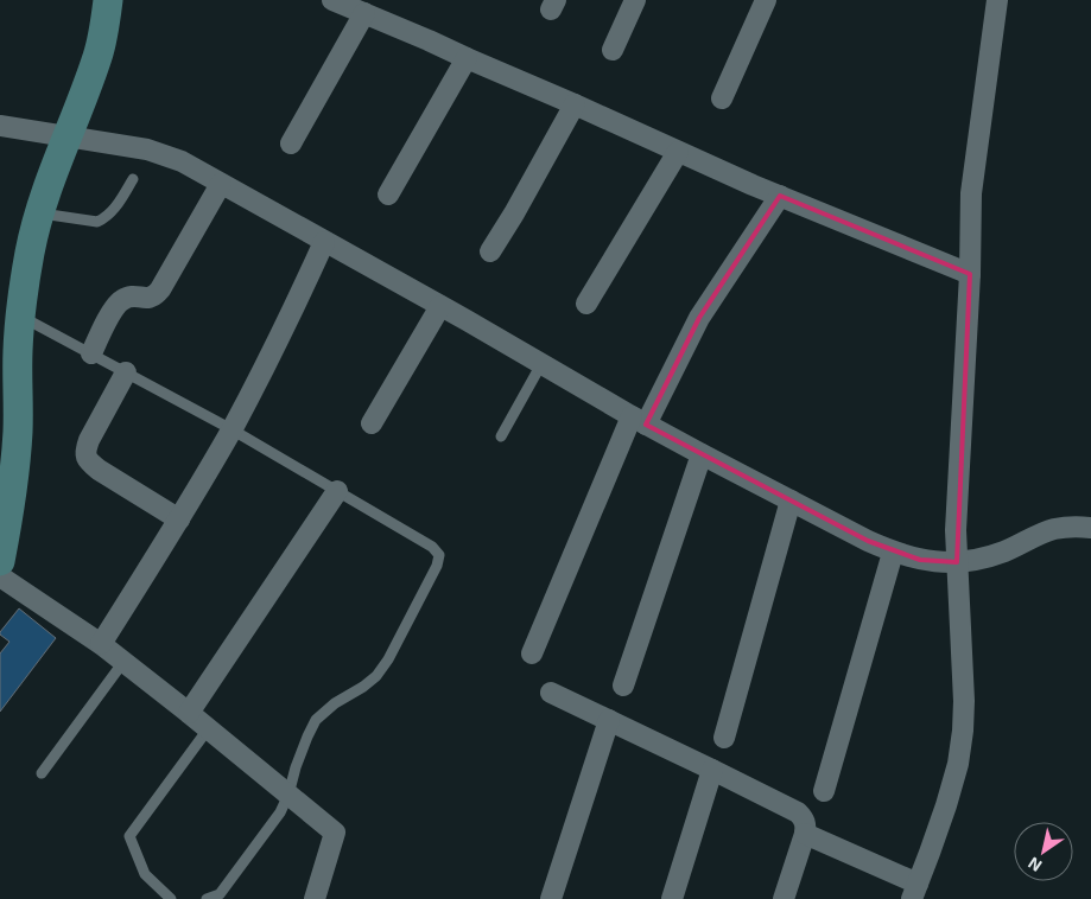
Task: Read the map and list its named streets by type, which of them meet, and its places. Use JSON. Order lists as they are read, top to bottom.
{
  "north": "bottom left"
}
